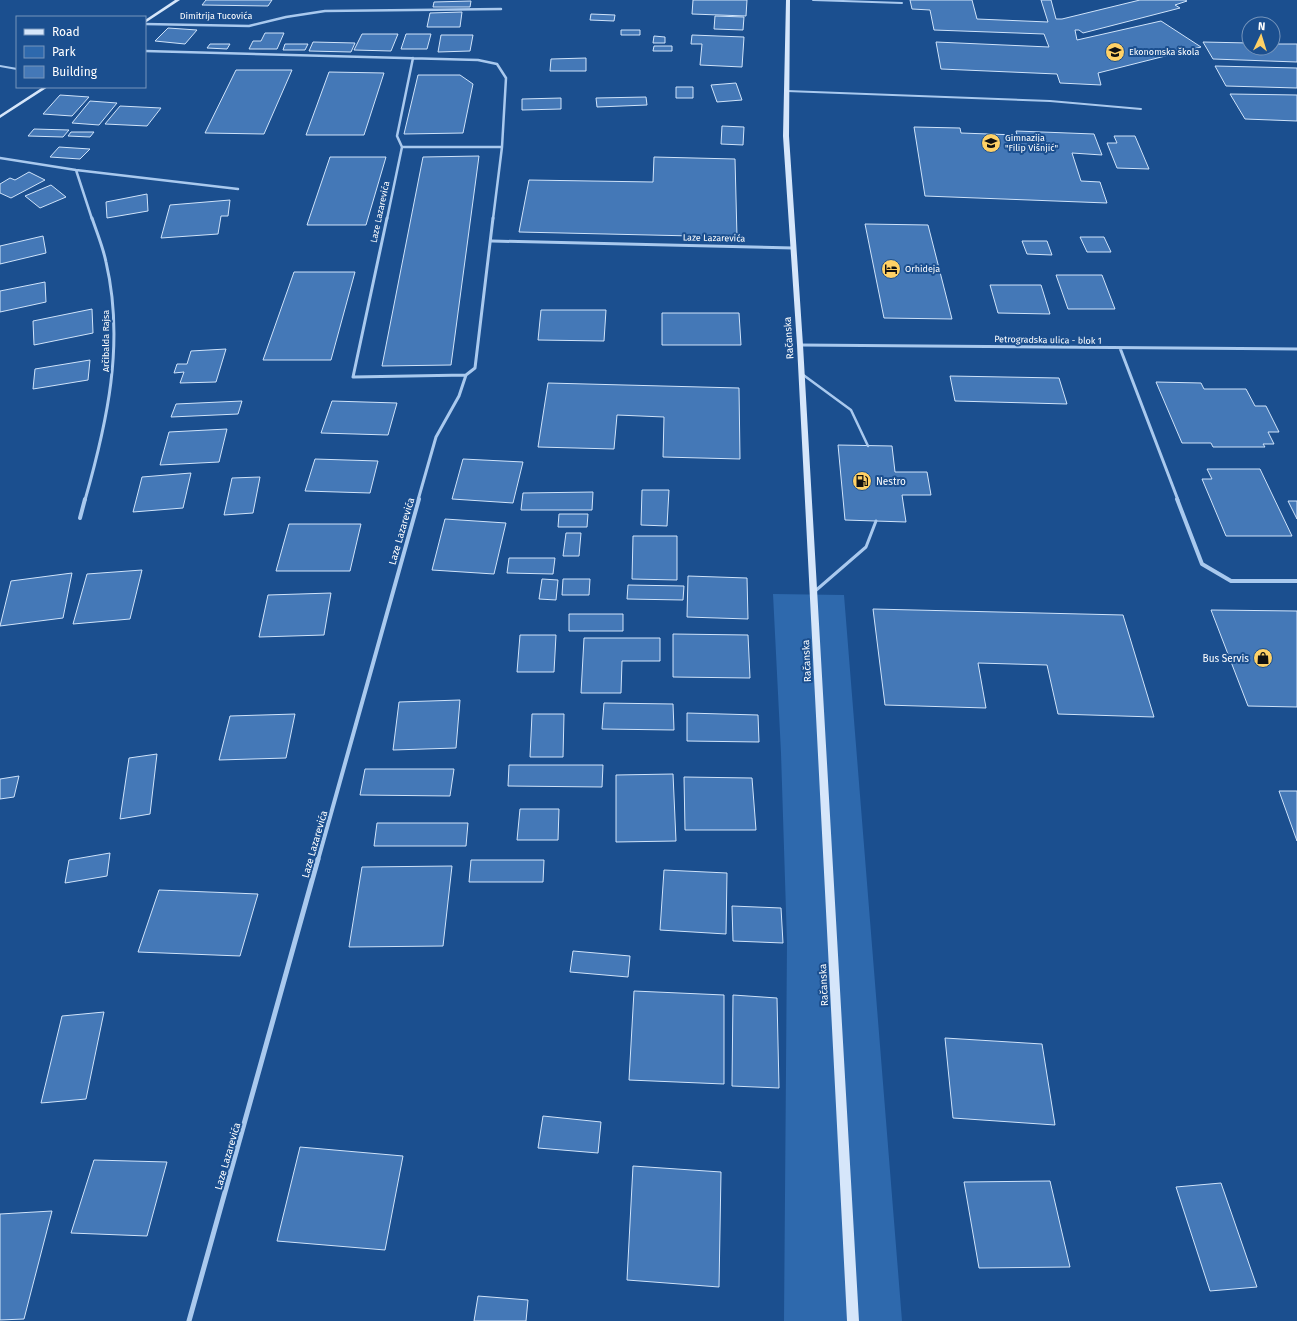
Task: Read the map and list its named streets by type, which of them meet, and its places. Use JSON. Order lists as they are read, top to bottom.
{
  "streets": {
    "main road": ["Dimitrija Tucovića", "Račanska"],
    "street": ["Laze Lazarevića", "Petrogradska ulica - blok 1", "Arčibalda Rajsa"]
  },
  "crossings": [
    ["Laze Lazarevića", "Račanska"],
    ["Račanska", "Petrogradska ulica - blok 1"]
  ],
  "places": {
    "school or university": ["Ekonomska škola", "Gimnazija \"Filip Višnjić\""],
    "hotel": ["Orhideja"],
    "fuel station": ["Nestro"],
    "shop": ["Bus Servis"]
  },
  "legend": ["Road", "Park", "Building"],
  "north": "top"
}
